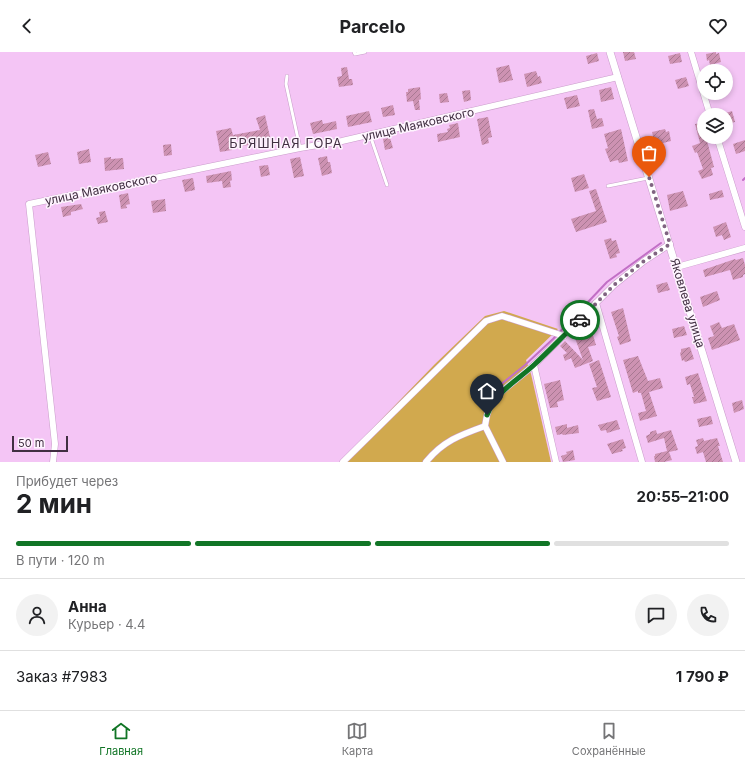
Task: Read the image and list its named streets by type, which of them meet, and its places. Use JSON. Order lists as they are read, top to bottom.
{
  "streets": {
    "street": ["улица Маяковского", "Яковлева улица"]
  },
  "crossings": [
    ["улица Маяковского", "Яковлева улица"]
  ],
  "districts": ["БРЯШНАЯ ГОРА"],
  "scale_bar": "50 m",
  "page": {
    "header": "Parcelo",
    "scale": "50 m",
    "heading": ["2 мин", "Прибудет через", "20:55–21:00"],
    "panel": [
      "Анна",
      "Курьер · 4.4",
      "Заказ #7983",
      "1 790 ₽"
    ],
    "bar": "В пути · 120 m",
    "tabs": ["Главная", "Карта", "Сохранённые"]
  }
}
